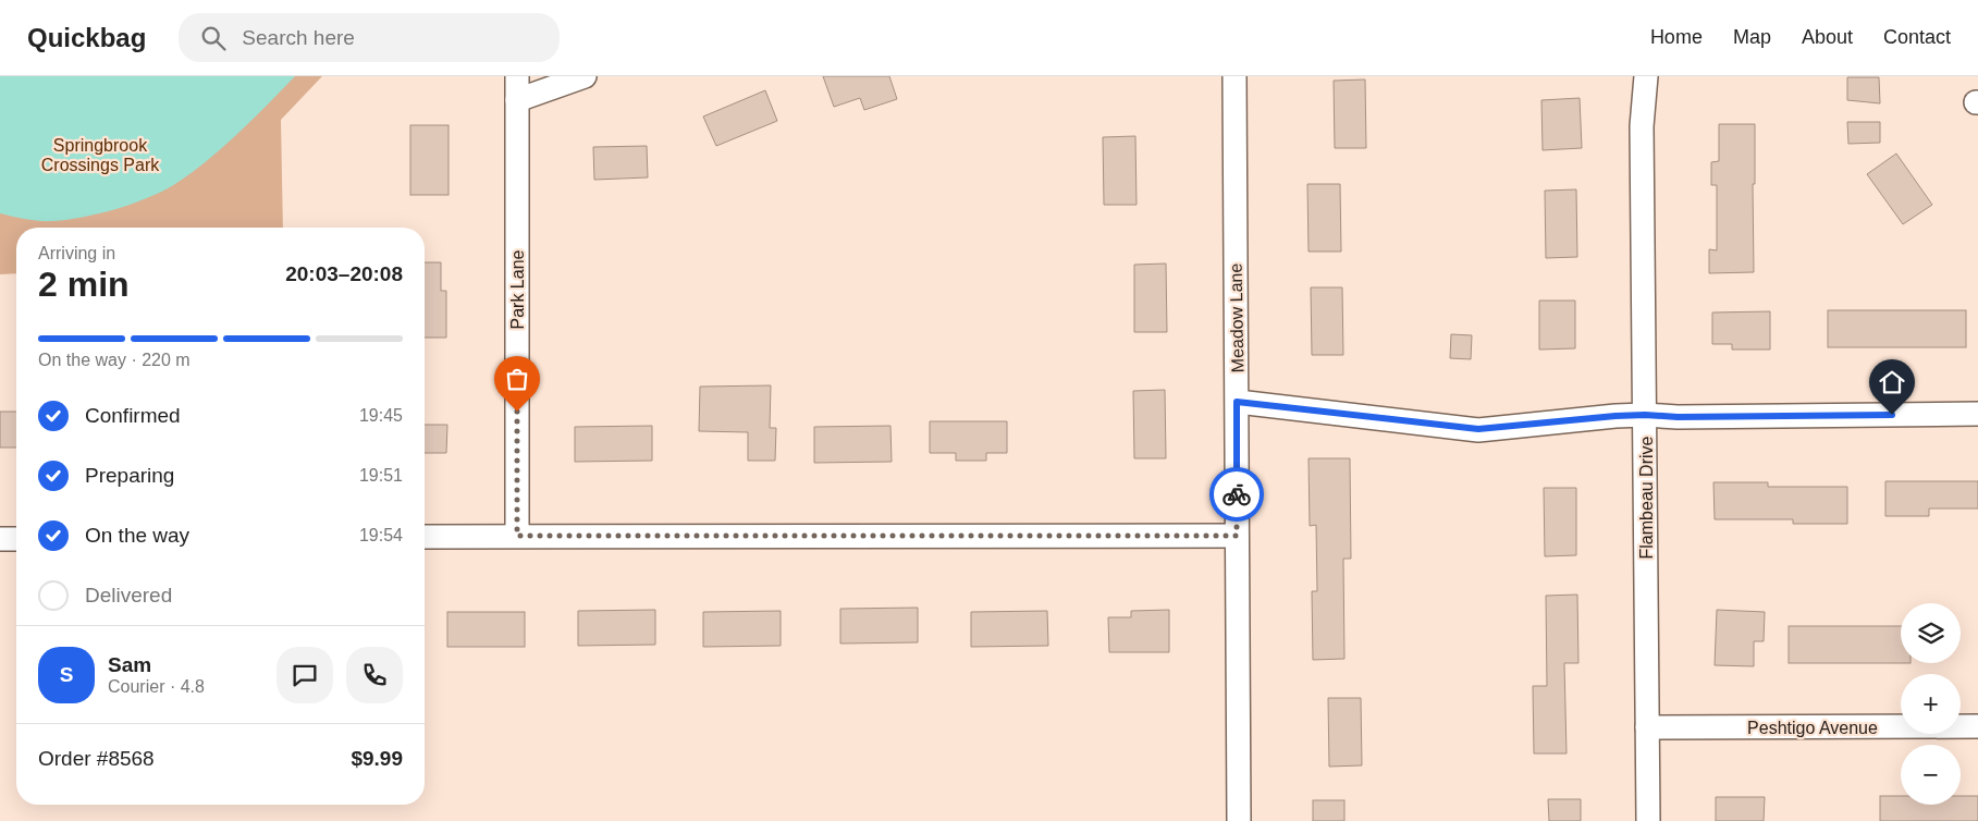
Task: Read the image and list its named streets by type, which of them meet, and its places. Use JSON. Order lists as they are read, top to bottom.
{
  "streets": {
    "street": [
      "Park Lane",
      "Meadow Lane",
      "Flambeau Drive",
      "Peshtigo Avenue"
    ]
  },
  "crossings": [
    ["Flambeau Drive", "Peshtigo Avenue"]
  ],
  "parks": ["Springbrook Crossings Park"],
  "page": {
    "header": "Quickbag",
    "search": "Search here",
    "nav": [
      "Home",
      "Map",
      "About",
      "Contact"
    ],
    "heading": ["2 min", "Arriving in", "20:03–20:08"],
    "panel": [
      "Sam",
      "Courier · 4.8",
      "Order #8568",
      "$9.99"
    ],
    "bar": "On the way · 220 m",
    "list": [
      ["Confirmed", "19:45"],
      ["Preparing", "19:51"],
      ["On the way", "19:54"],
      "Delivered"
    ],
    "map_buttons": ["+", "−"],
    "round": "S"
  }
}
